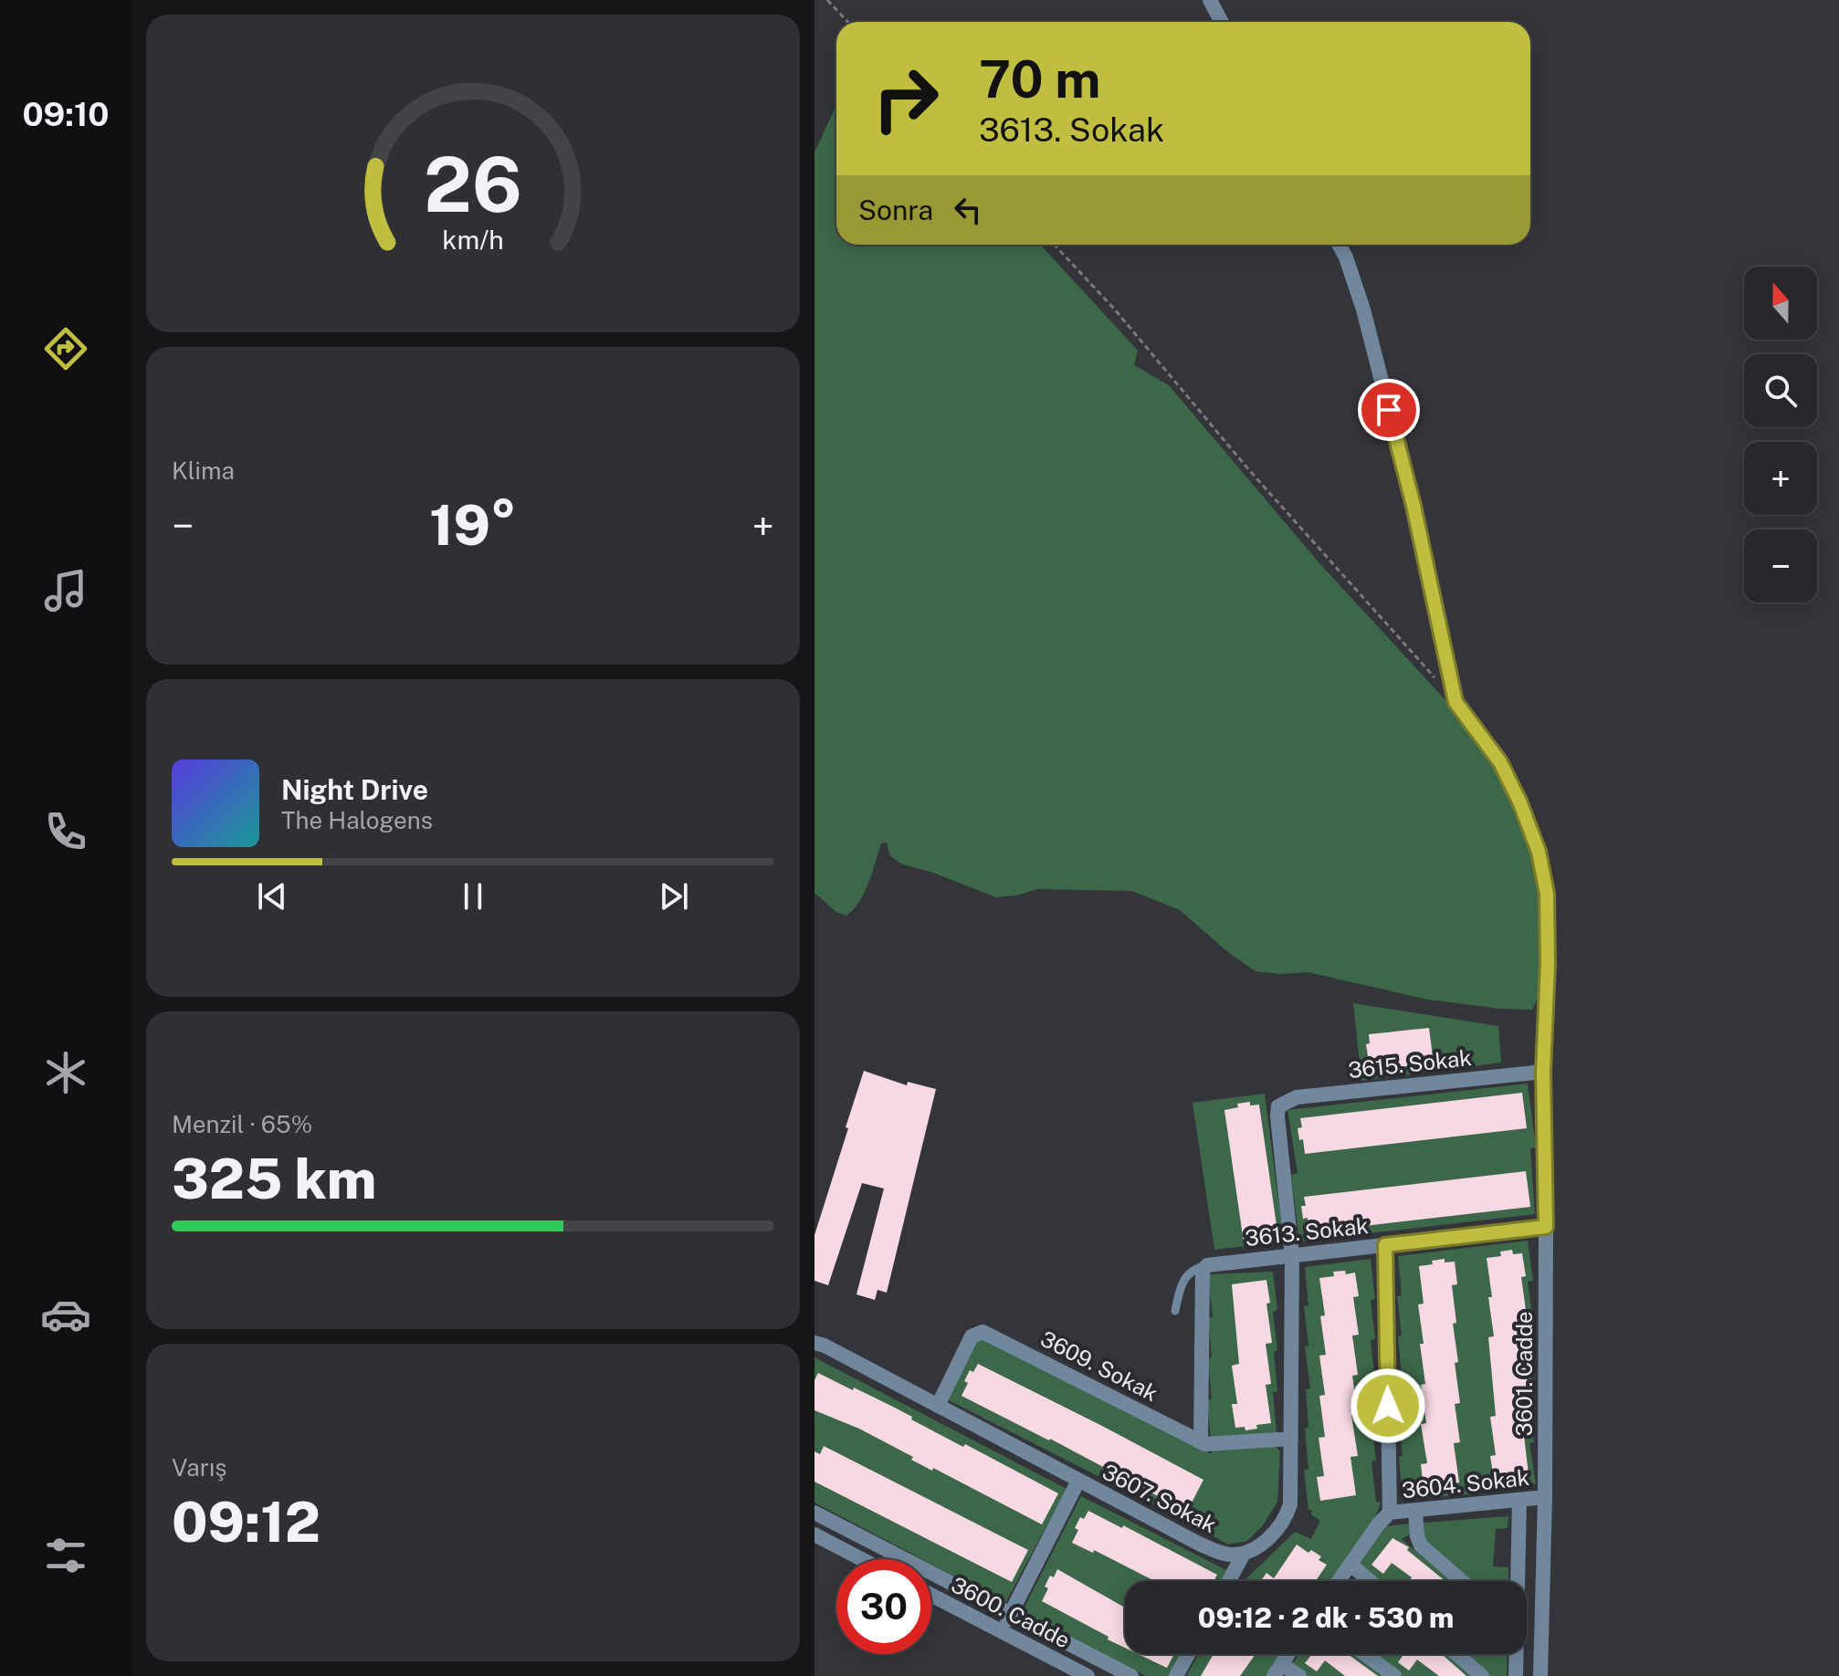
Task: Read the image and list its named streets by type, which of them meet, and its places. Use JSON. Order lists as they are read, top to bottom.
{
  "streets": {
    "street": [
      "3615. Sokak",
      "3613. Sokak",
      "3609. Sokak",
      "3601. Cadde",
      "3604. Sokak",
      "3607. Sokak",
      "3600. Cadde"
    ]
  },
  "crossings": [
    ["3615. Sokak", "3613. Sokak"],
    ["3615. Sokak", "3601. Cadde"],
    ["3613. Sokak", "3601. Cadde"],
    ["3609. Sokak", "3607. Sokak"],
    ["3601. Cadde", "3604. Sokak"]
  ],
  "north": "top",
  "page": {
    "tabs": "09:10",
    "turn": ["70 m", "3613. Sokak"],
    "then": "Sonra",
    "map_buttons": ["+", "−"],
    "tile": [
      "Klima",
      ["Menzil · 65%", "325 km"],
      ["Varış", "09:12"]
    ],
    "heat": ["−", "19°", "+"],
    "song": ["Night Drive", "The Halogens"],
    "limit": "30",
    "trip": "09:12 · 2 dk · 530 m",
    "gauge": ["26", "km/h"]
  }
}
